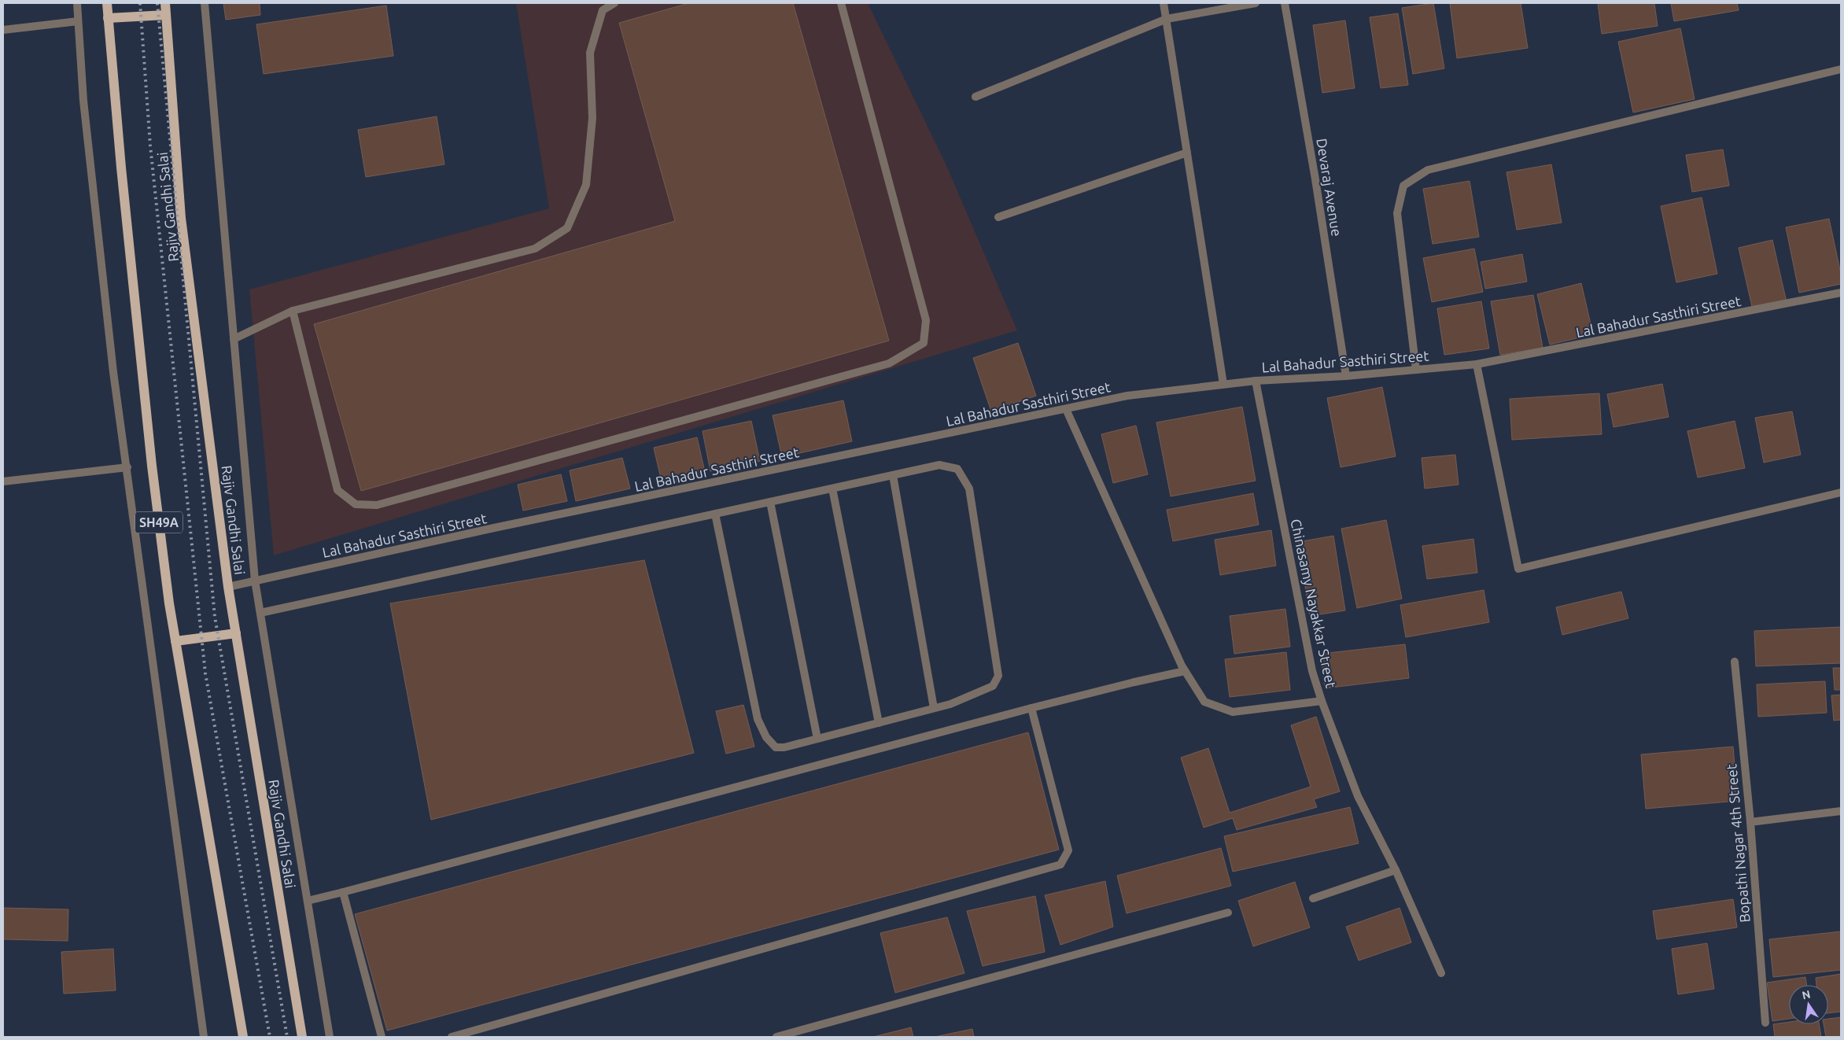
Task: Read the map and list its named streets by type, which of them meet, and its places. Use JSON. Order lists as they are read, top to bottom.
{
  "streets": {
    "main road": ["Rajiv Gandhi Salai", "SH49A"],
    "street": [
      "Devaraj Avenue",
      "Lal Bahadur Sasthiri Street",
      "Chinasamy Nayakkar Street",
      "Bopathi Nagar 4th Street"
    ]
  },
  "crossings": [
    ["Devaraj Avenue", "Lal Bahadur Sasthiri Street"],
    ["Rajiv Gandhi Salai", "Lal Bahadur Sasthiri Street"],
    ["Lal Bahadur Sasthiri Street", "Chinasamy Nayakkar Street"]
  ],
  "north": "top"
}
